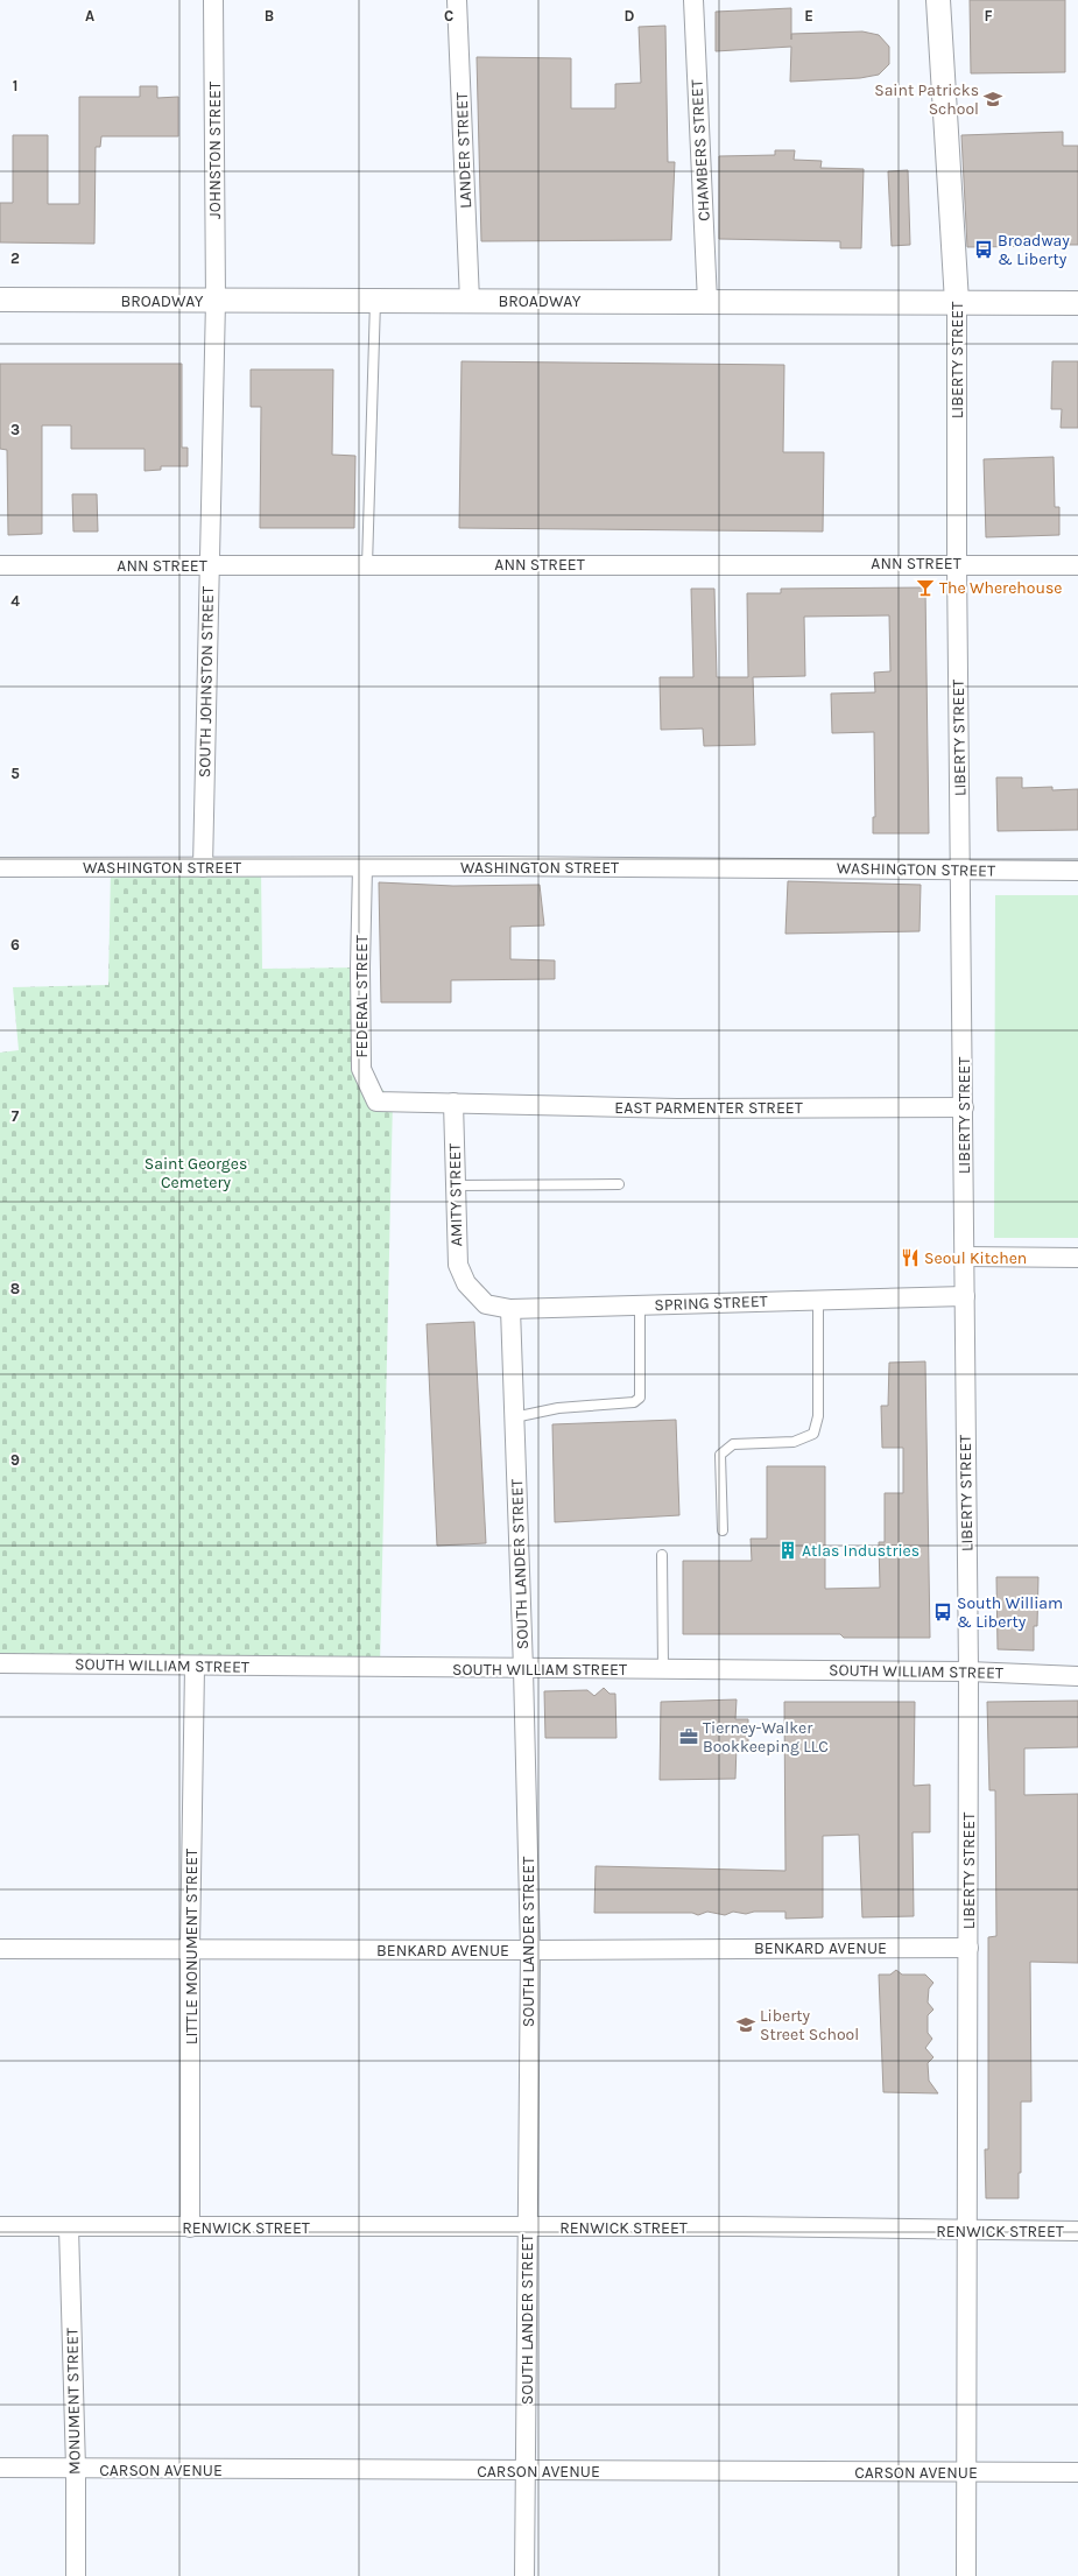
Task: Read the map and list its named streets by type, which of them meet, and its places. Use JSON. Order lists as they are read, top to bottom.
{
  "streets": {
    "street": [
      "JOHNSTON STREET",
      "LANDER STREET",
      "CHAMBERS STREET",
      "BROADWAY",
      "LIBERTY STREET",
      "ANN STREET",
      "SOUTH JOHNSTON STREET",
      "WASHINGTON STREET",
      "FEDERAL STREET",
      "EAST PARMENTER STREET",
      "AMITY STREET",
      "SPRING STREET",
      "SOUTH LANDER STREET",
      "SOUTH WILLIAM STREET",
      "LITTLE MONUMENT STREET",
      "BENKARD AVENUE",
      "RENWICK STREET",
      "MONUMENT STREET",
      "CARSON AVENUE"
    ]
  },
  "crossings": [
    ["JOHNSTON STREET", "BROADWAY"],
    ["JOHNSTON STREET", "SOUTH JOHNSTON STREET"],
    ["LANDER STREET", "BROADWAY"],
    ["CHAMBERS STREET", "BROADWAY"],
    ["BROADWAY", "LIBERTY STREET"],
    ["BROADWAY", "SOUTH JOHNSTON STREET"],
    ["LIBERTY STREET", "ANN STREET"],
    ["LIBERTY STREET", "WASHINGTON STREET"],
    ["LIBERTY STREET", "EAST PARMENTER STREET"],
    ["LIBERTY STREET", "SPRING STREET"],
    ["LIBERTY STREET", "SOUTH WILLIAM STREET"],
    ["LIBERTY STREET", "BENKARD AVENUE"],
    ["LIBERTY STREET", "RENWICK STREET"],
    ["LIBERTY STREET", "CARSON AVENUE"],
    ["ANN STREET", "SOUTH JOHNSTON STREET"],
    ["SOUTH JOHNSTON STREET", "WASHINGTON STREET"],
    ["WASHINGTON STREET", "FEDERAL STREET"],
    ["FEDERAL STREET", "EAST PARMENTER STREET"],
    ["FEDERAL STREET", "AMITY STREET"],
    ["EAST PARMENTER STREET", "AMITY STREET"],
    ["AMITY STREET", "SPRING STREET"],
    ["SPRING STREET", "SOUTH LANDER STREET"],
    ["SOUTH LANDER STREET", "SOUTH WILLIAM STREET"],
    ["SOUTH LANDER STREET", "BENKARD AVENUE"],
    ["SOUTH LANDER STREET", "RENWICK STREET"],
    ["SOUTH LANDER STREET", "CARSON AVENUE"],
    ["SOUTH WILLIAM STREET", "LITTLE MONUMENT STREET"],
    ["LITTLE MONUMENT STREET", "BENKARD AVENUE"],
    ["LITTLE MONUMENT STREET", "RENWICK STREET"],
    ["RENWICK STREET", "MONUMENT STREET"],
    ["MONUMENT STREET", "CARSON AVENUE"]
  ],
  "parks": ["Saint Georges Cemetery"],
  "places": {
    "school or university": ["Saint Patricks School", "Liberty Street School"],
    "bus stop": ["Broadway & Liberty", "South William & Liberty"],
    "bar": ["The Wherehouse"],
    "restaurant": ["Seoul Kitchen"],
    "building": ["Atlas Industries"],
    "office": ["Tierney-Walker Bookkeeping LLC"]
  },
  "grid": {
    "columns": [
      "A",
      "B",
      "C",
      "D",
      "E",
      "F"
    ],
    "rows": [
      "1",
      "2",
      "3",
      "4",
      "5",
      "6",
      "7",
      "8",
      "9"
    ]
  }
}
